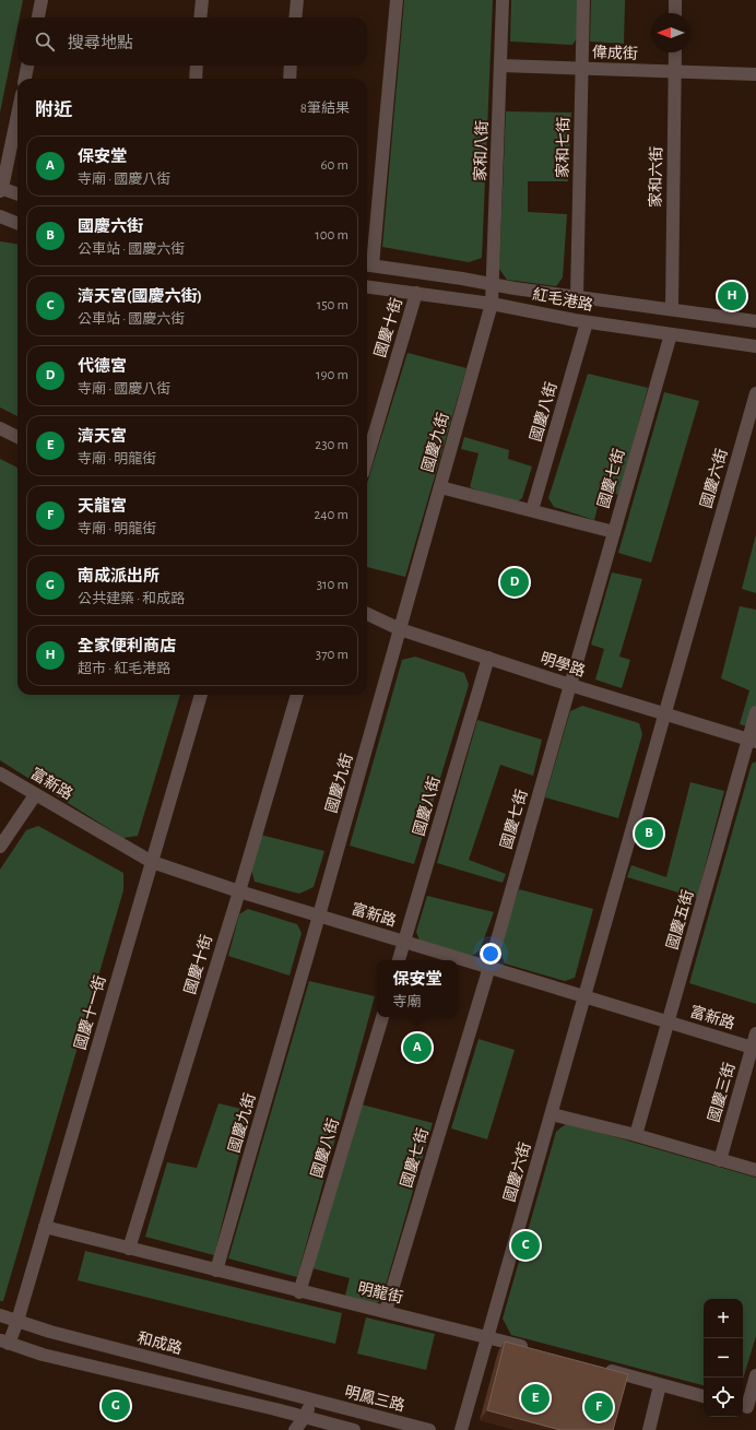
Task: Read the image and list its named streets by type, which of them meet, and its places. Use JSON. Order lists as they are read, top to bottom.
{
  "streets": {
    "street": [
      "偉成街",
      "家和七街",
      "家和八街",
      "家和六街",
      "紅毛港路",
      "國慶十街",
      "國慶八街",
      "國慶九街",
      "國慶七街",
      "國慶六街",
      "明學路",
      "富新路",
      "國慶五街",
      "國慶十一街",
      "國慶三街",
      "明龍街",
      "和成路",
      "明鳳三路"
    ]
  },
  "crossings": [
    ["偉成街", "家和七街"],
    ["偉成街", "家和八街"],
    ["偉成街", "家和六街"],
    ["家和七街", "紅毛港路"],
    ["家和八街", "紅毛港路"],
    ["家和八街", "國慶九街"],
    ["家和六街", "紅毛港路"],
    ["紅毛港路", "國慶十街"],
    ["紅毛港路", "國慶八街"],
    ["紅毛港路", "國慶九街"],
    ["紅毛港路", "國慶七街"],
    ["國慶十街", "富新路"],
    ["國慶十街", "明龍街"],
    ["國慶八街", "明學路"],
    ["國慶八街", "富新路"],
    ["國慶八街", "明龍街"],
    ["國慶九街", "明學路"],
    ["國慶九街", "富新路"],
    ["國慶九街", "明龍街"],
    ["國慶七街", "明學路"],
    ["國慶七街", "富新路"],
    ["國慶七街", "明龍街"],
    ["國慶六街", "明學路"],
    ["國慶六街", "富新路"],
    ["國慶六街", "明龍街"],
    ["明學路", "國慶五街"],
    ["富新路", "國慶五街"],
    ["富新路", "國慶十一街"],
    ["富新路", "國慶三街"],
    ["國慶十一街", "明龍街"],
    ["國慶十一街", "和成路"],
    ["和成路", "明鳳三路"]
  ],
  "north": "left",
  "page": {
    "search": "搜尋地點",
    "heading": ["附近", "8筆結果"],
    "list": [
      {
        "mark": "A",
        "name": "保安堂",
        "note": "寺廟 · 國慶八街",
        "value": "60 m"
      },
      {
        "mark": "B",
        "name": "國慶六街",
        "note": "公車站 · 國慶六街",
        "value": "100 m"
      },
      {
        "mark": "C",
        "name": "濟天宮(國慶六街)",
        "note": "公車站 · 國慶六街",
        "value": "150 m"
      },
      {
        "mark": "D",
        "name": "代德宮",
        "note": "寺廟 · 國慶八街",
        "value": "190 m"
      },
      {
        "mark": "E",
        "name": "濟天宮",
        "note": "寺廟 · 明龍街",
        "value": "230 m"
      },
      {
        "mark": "F",
        "name": "天龍宮",
        "note": "寺廟 · 明龍街",
        "value": "240 m"
      },
      {
        "mark": "G",
        "name": "南成派出所",
        "note": "公共建築 · 和成路",
        "value": "310 m"
      },
      {
        "mark": "H",
        "name": "全家便利商店",
        "note": "超市 · 紅毛港路",
        "value": "370 m"
      }
    ],
    "pins": [
      "H",
      "D",
      "B",
      "A",
      "C",
      "E",
      "G",
      "F"
    ],
    "popup": ["保安堂", "寺廟"],
    "map_buttons": ["+", "−"]
  }
}
